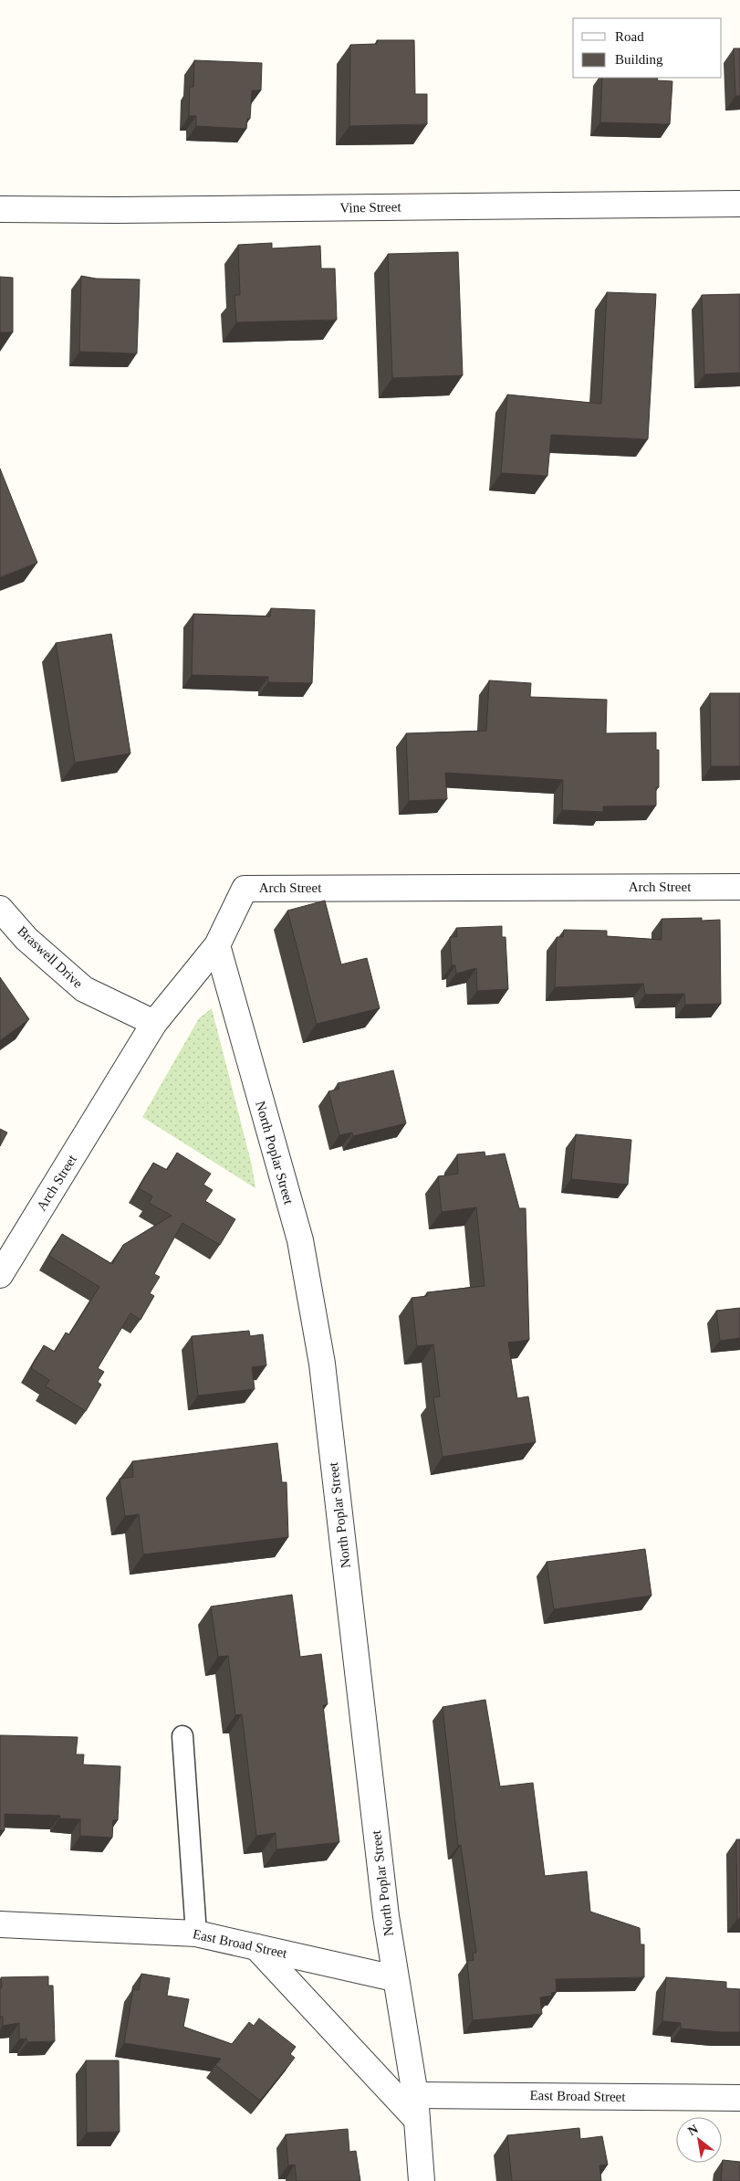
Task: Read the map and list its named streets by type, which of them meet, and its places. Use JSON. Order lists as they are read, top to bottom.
{
  "streets": {
    "street": [
      "Vine Street",
      "Arch Street",
      "Braswell Drive",
      "North Poplar Street",
      "East Broad Street"
    ]
  },
  "crossings": [
    ["Arch Street", "Braswell Drive"],
    ["Arch Street", "North Poplar Street"],
    ["North Poplar Street", "East Broad Street"]
  ],
  "legend": ["Road", "Building"],
  "north": "top left"
}
